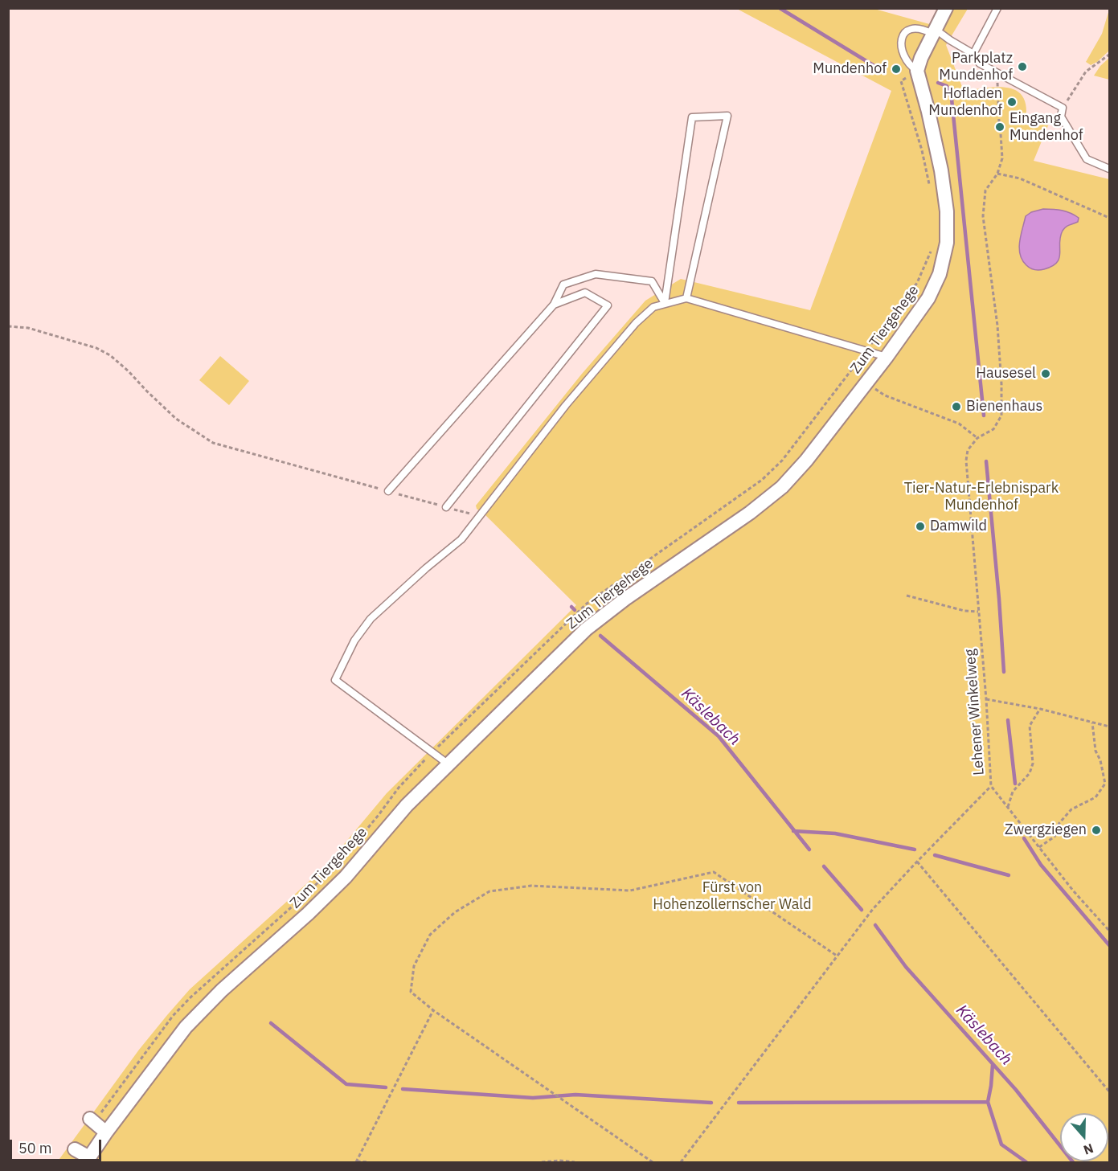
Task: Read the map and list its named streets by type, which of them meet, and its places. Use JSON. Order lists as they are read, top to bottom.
{
  "streets": {
    "street": ["Zum Tiergehege"],
    "path": ["Lehener Winkelweg"]
  },
  "water": ["Käslebach"],
  "parks": ["Tier-Natur-Erlebnispark Mundenhof", "Fürst von Hohenzollernscher Wald"],
  "places": [
    "Parkplatz Mundenhof",
    "Mundenhof",
    "Hofladen Mundenhof",
    "Eingang Mundenhof",
    "Hausesel",
    "Bienenhaus",
    "Damwild",
    "Zwergziegen"
  ],
  "scale_bar": "50 m",
  "north": "bottom"
}
